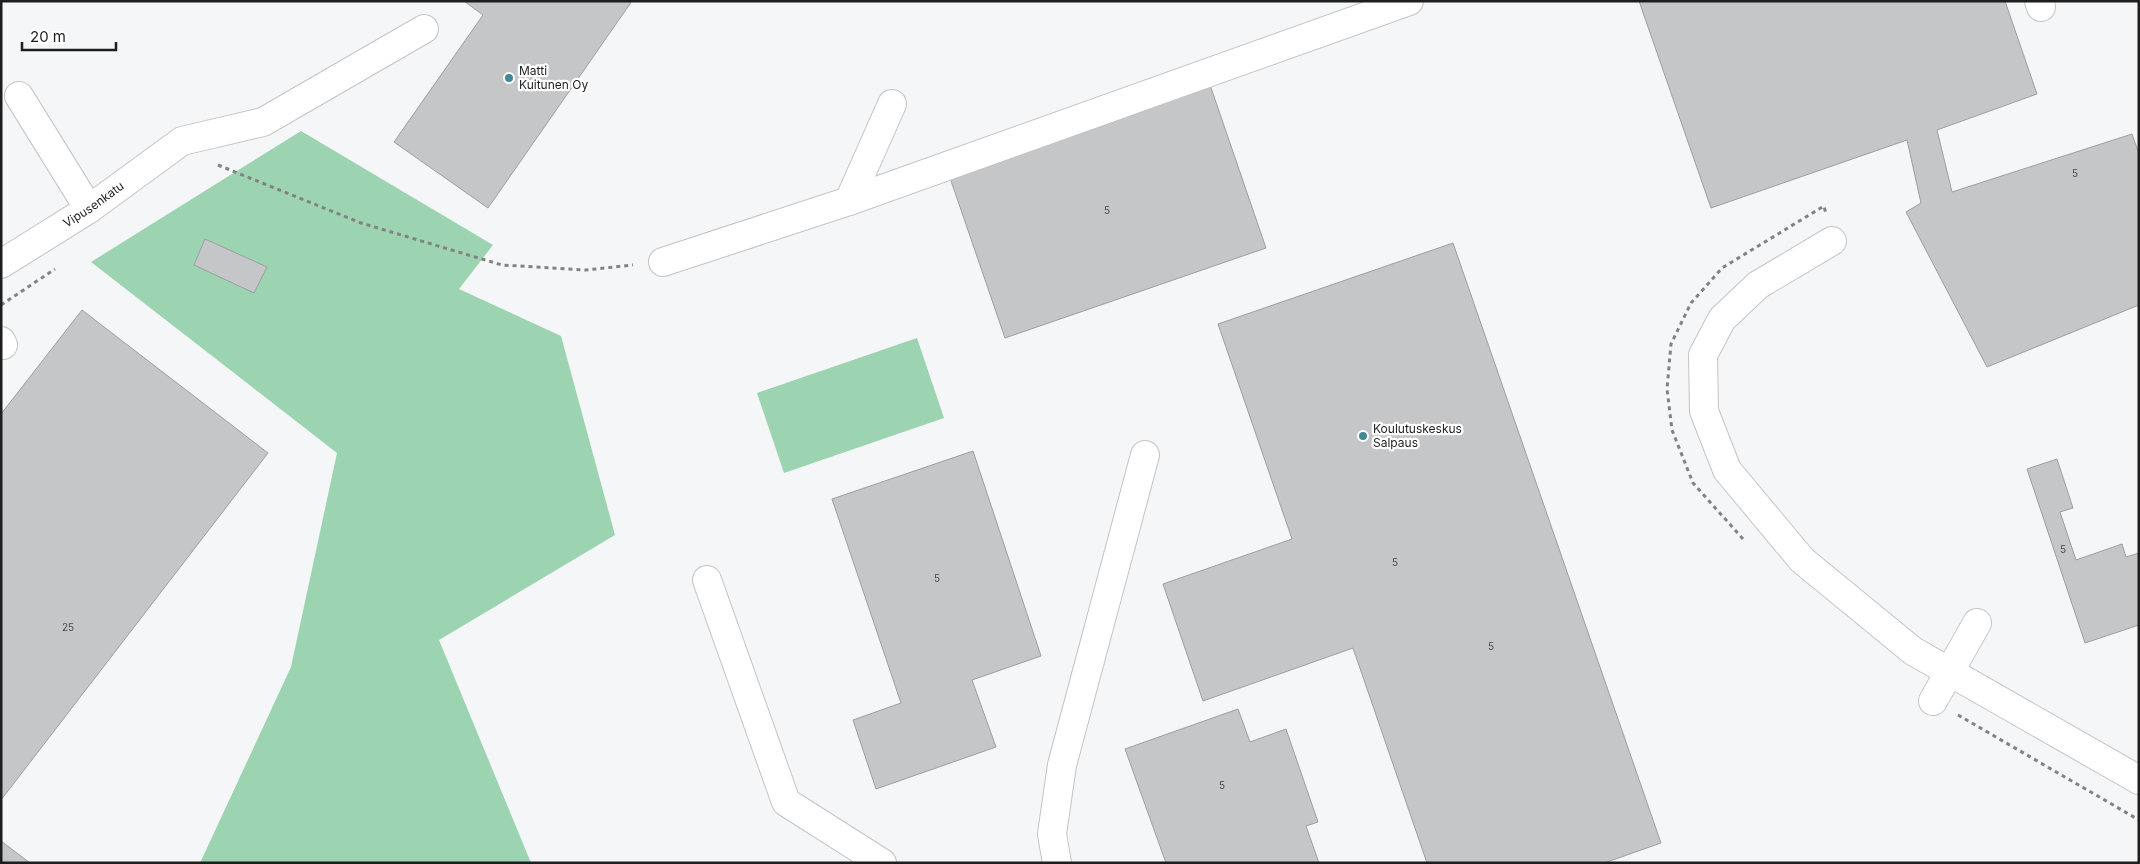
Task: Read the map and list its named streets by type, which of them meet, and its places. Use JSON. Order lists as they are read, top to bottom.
{
  "streets": {
    "street": ["Vipusenkatu"]
  },
  "places": ["Matti Kuitunen Oy", "Koulutuskeskus Salpaus"],
  "house_numbers": [
    "5",
    "5",
    "5",
    "5",
    "5",
    "25",
    "5",
    "5"
  ],
  "scale_bar": "20 m"
}
